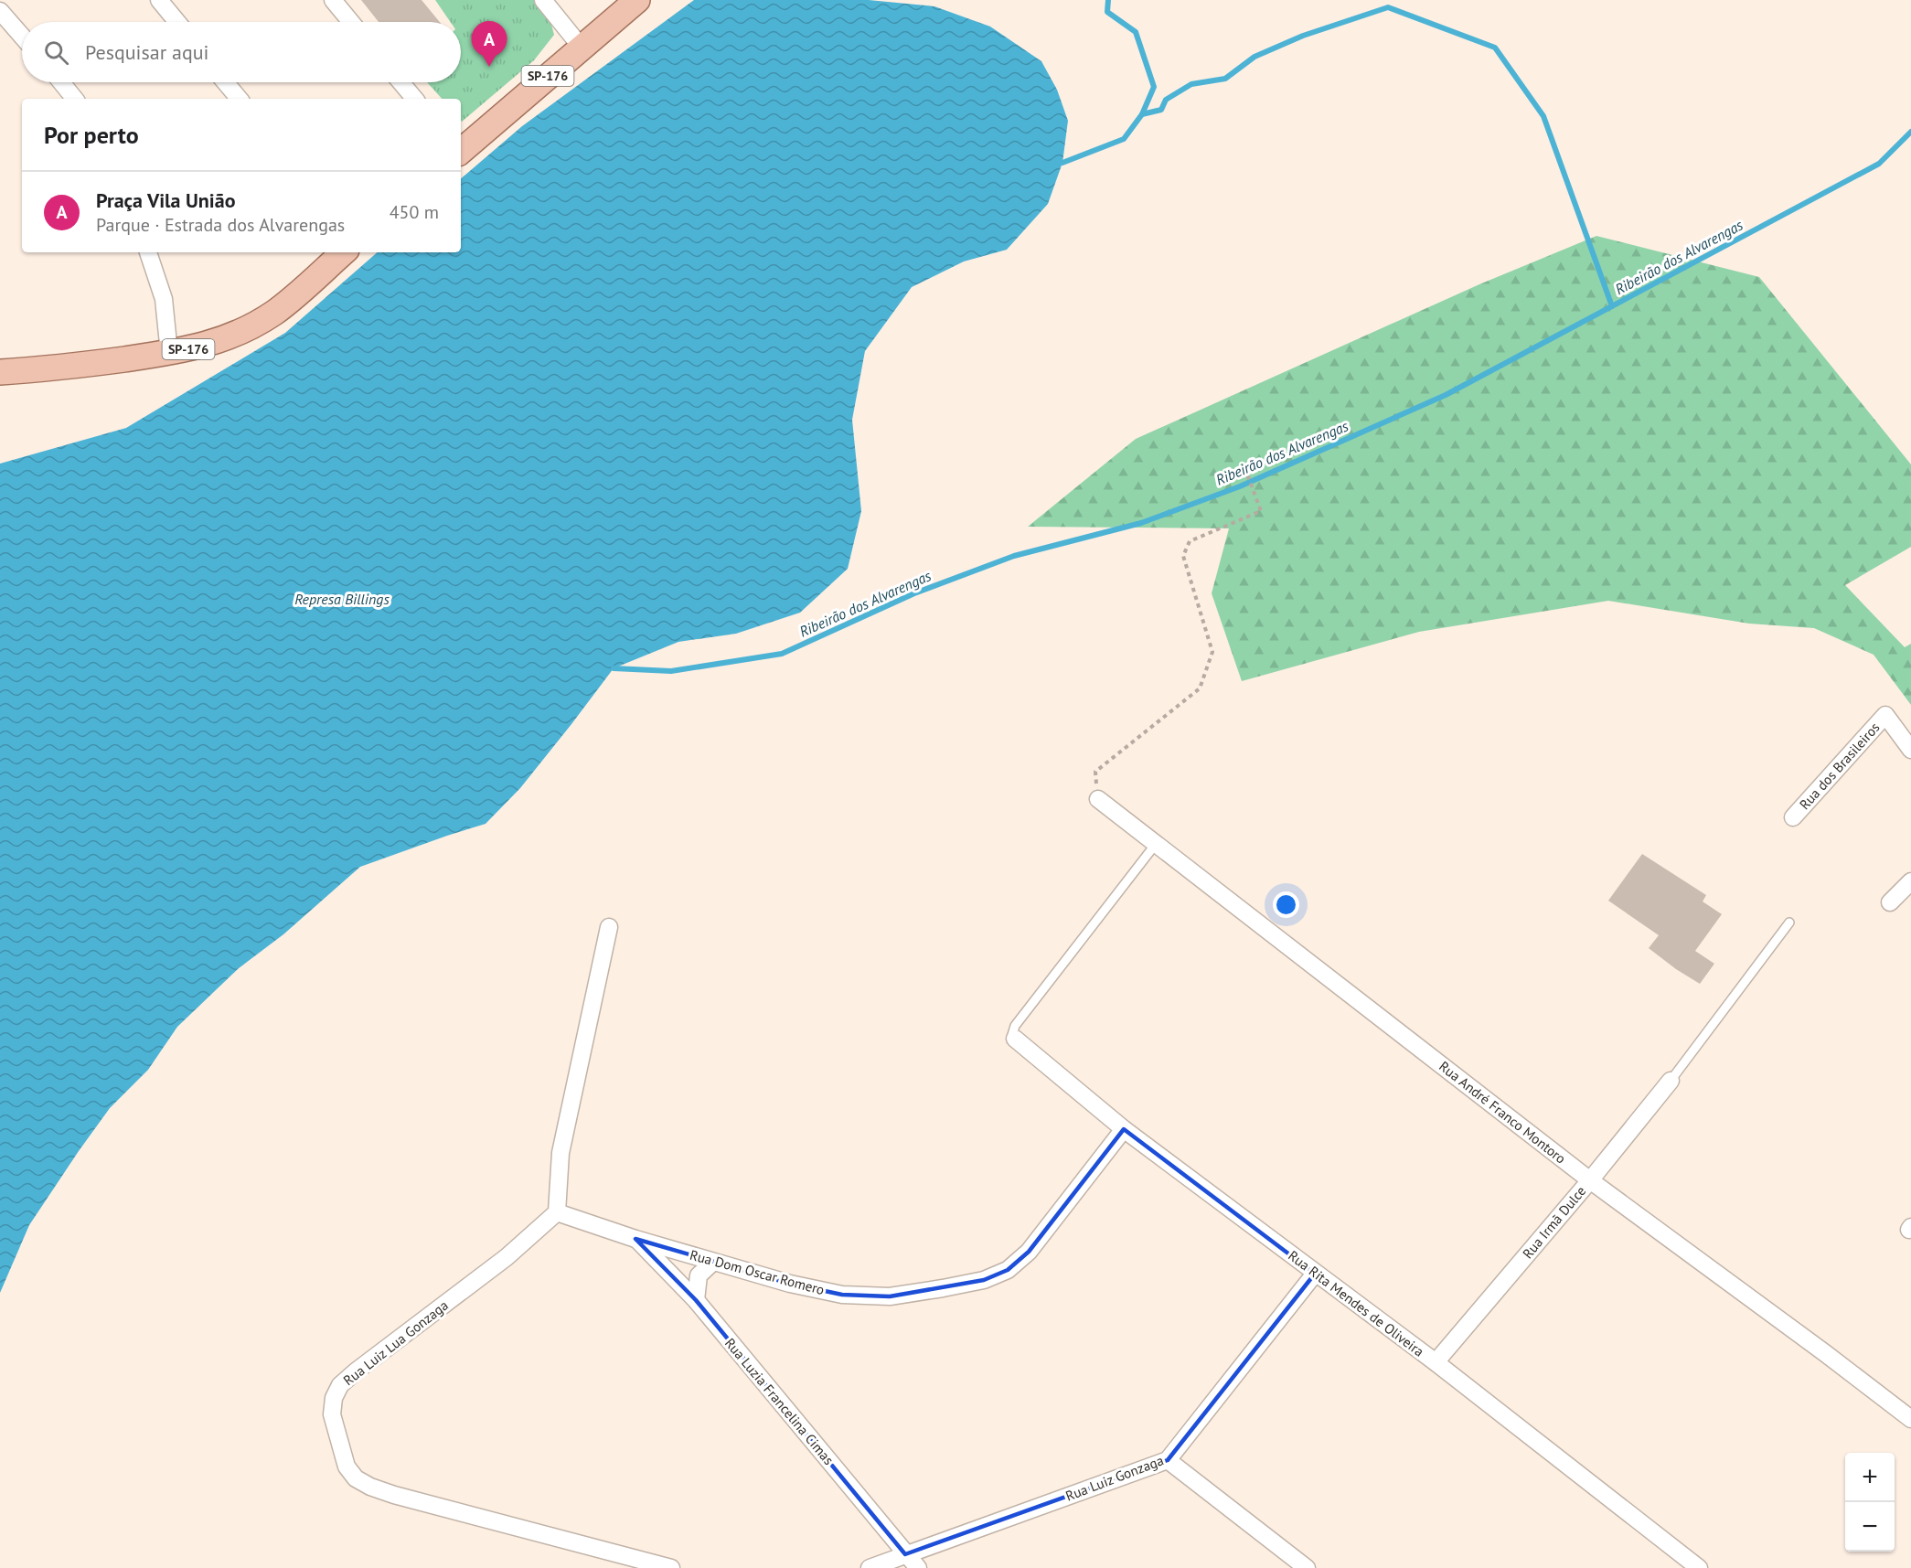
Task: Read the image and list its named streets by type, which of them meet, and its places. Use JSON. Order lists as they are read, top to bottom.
{
  "streets": {
    "main road": ["SP-176"],
    "street": [
      "Rua dos Brasileiros",
      "Rua André Franco Montoro",
      "Rua Irmã Dulce",
      "Rua Dom Oscar Romero",
      "Rua Rita Mendes de Oliveira",
      "Rua Luiz Lua Gonzaga",
      "Rua Luzia Francelina Cimas",
      "Rua Luiz Gonzaga"
    ]
  },
  "crossings": [
    ["Rua André Franco Montoro", "Rua Irmã Dulce"],
    ["Rua Irmã Dulce", "Rua Rita Mendes de Oliveira"],
    ["Rua Dom Oscar Romero", "Rua Rita Mendes de Oliveira"],
    ["Rua Dom Oscar Romero", "Rua Luiz Lua Gonzaga"],
    ["Rua Dom Oscar Romero", "Rua Luzia Francelina Cimas"],
    ["Rua Rita Mendes de Oliveira", "Rua Luiz Gonzaga"],
    ["Rua Luzia Francelina Cimas", "Rua Luiz Gonzaga"]
  ],
  "water": ["Ribeirão dos Alvarengas", "Represa Billings"],
  "page": {
    "pins": "A",
    "search": "Pesquisar aqui",
    "heading": "Por perto",
    "list": [
      {
        "mark": "A",
        "name": "Praça Vila União",
        "note": "Parque · Estrada dos Alvarengas",
        "value": "450 m"
      }
    ],
    "map_buttons": ["+", "−"]
  }
}
